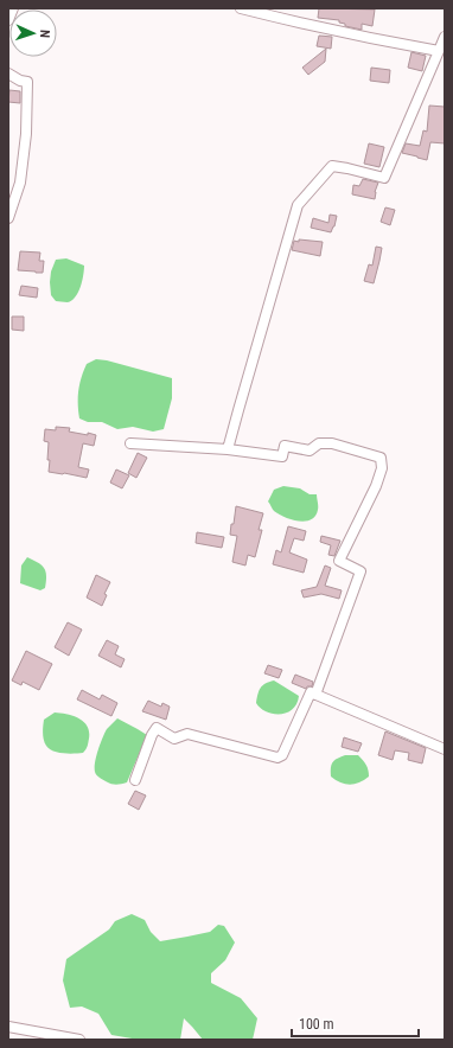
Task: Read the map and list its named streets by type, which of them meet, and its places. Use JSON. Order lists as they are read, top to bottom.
{
  "scale_bar": "100 m",
  "north": "right"
}
